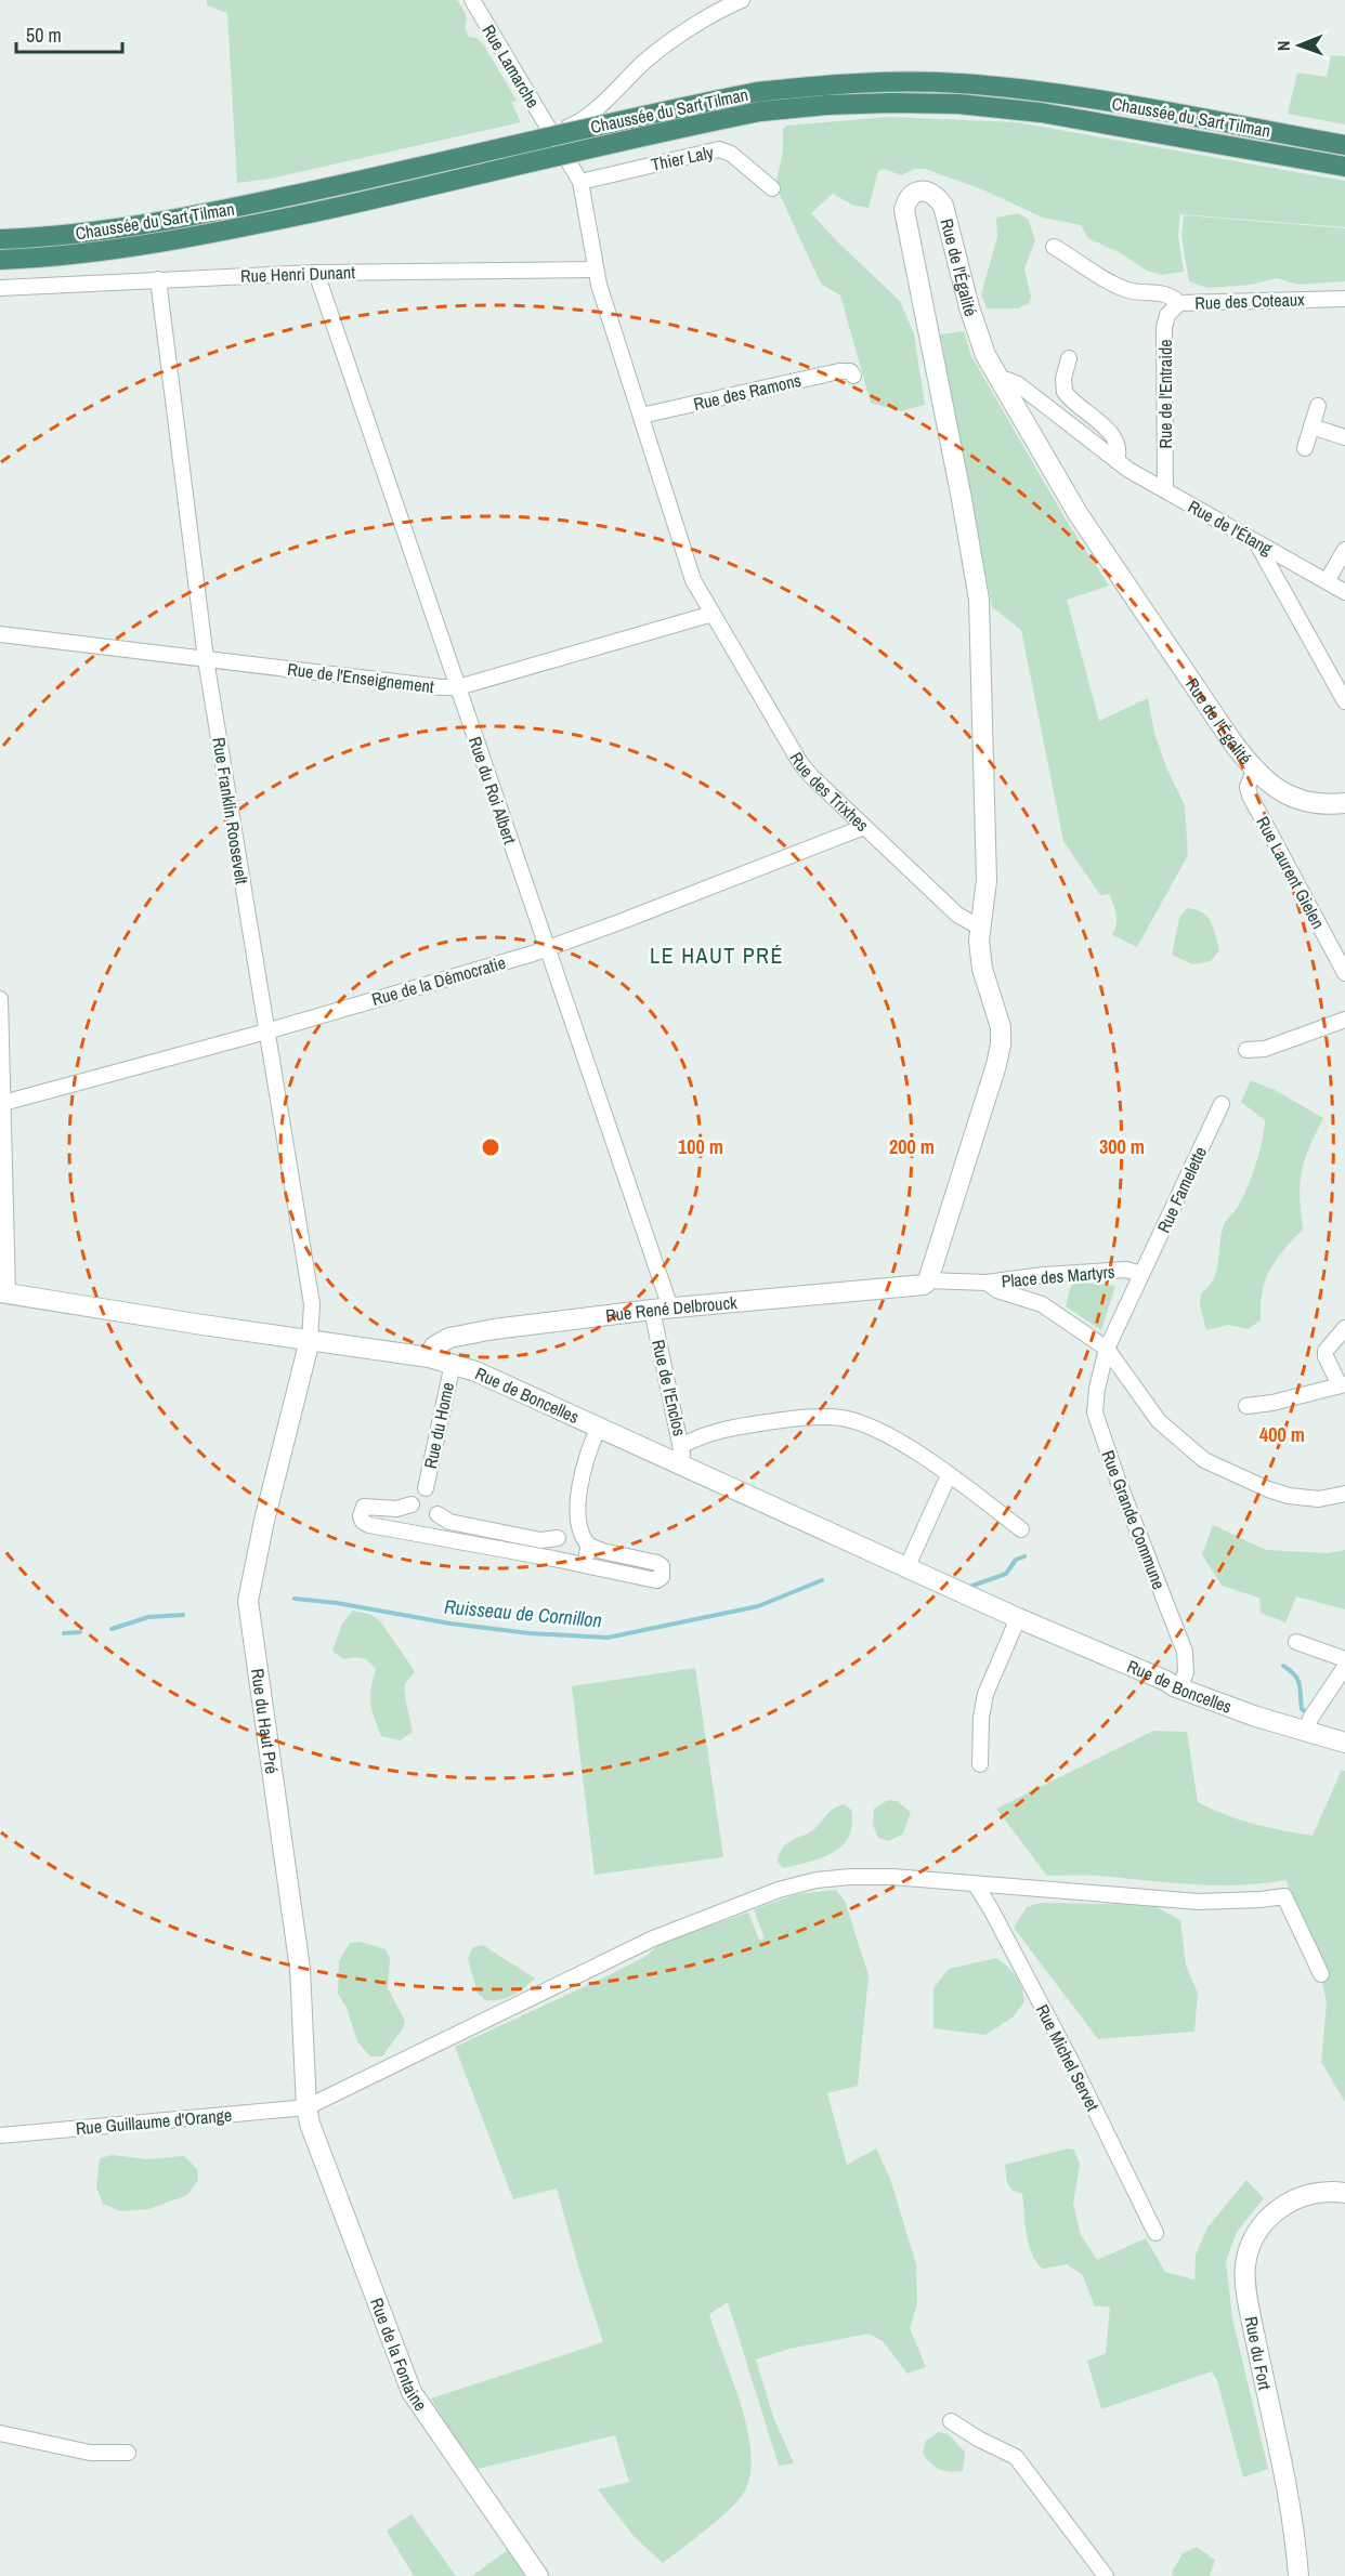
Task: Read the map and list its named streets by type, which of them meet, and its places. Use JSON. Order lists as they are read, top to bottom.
{
  "streets": {
    "highway": ["Chaussée du Sart Tilman"],
    "street": [
      "Rue Lamarche",
      "Thier Laly",
      "Rue de l'Égalité",
      "Rue Henri Dunant",
      "Rue des Coteaux",
      "Rue des Ramons",
      "Rue de l'Entraide",
      "Rue de l'Étang",
      "Rue de l'Enseignement",
      "Rue des Trixhes",
      "Rue du Roi Albert",
      "Rue Franklin Roosevelt",
      "Rue Laurent Gielen",
      "Rue de la Démocratie",
      "Rue Famelette",
      "Place des Martyrs",
      "Rue René Delbrouck",
      "Rue de l'Enclos",
      "Rue de Boncelles",
      "Rue du Home",
      "Rue Grande Commune",
      "Rue du Haut Pré",
      "Rue Michel Servet",
      "Rue Guillaume d'Orange",
      "Rue de la Fontaine",
      "Rue du Fort"
    ]
  },
  "crossings": [
    ["Rue Lamarche", "Thier Laly"],
    ["Rue Lamarche", "Rue des Trixhes"],
    ["Thier Laly", "Rue des Trixhes"],
    ["Rue de l'Égalité", "Rue de l'Étang"],
    ["Rue de l'Égalité", "Rue des Trixhes"],
    ["Rue de l'Égalité", "Rue Laurent Gielen"],
    ["Rue Henri Dunant", "Rue des Trixhes"],
    ["Rue Henri Dunant", "Rue du Roi Albert"],
    ["Rue Henri Dunant", "Rue Franklin Roosevelt"],
    ["Rue des Coteaux", "Rue de l'Entraide"],
    ["Rue des Ramons", "Rue des Trixhes"],
    ["Rue de l'Entraide", "Rue de l'Étang"],
    ["Rue de l'Enseignement", "Rue des Trixhes"],
    ["Rue de l'Enseignement", "Rue du Roi Albert"],
    ["Rue de l'Enseignement", "Rue Franklin Roosevelt"],
    ["Rue des Trixhes", "Rue de la Démocratie"],
    ["Rue du Roi Albert", "Rue de la Démocratie"],
    ["Rue du Roi Albert", "Rue René Delbrouck"],
    ["Rue du Roi Albert", "Rue de l'Enclos"],
    ["Rue Franklin Roosevelt", "Rue de la Démocratie"],
    ["Rue Franklin Roosevelt", "Rue de Boncelles"],
    ["Rue Franklin Roosevelt", "Rue du Haut Pré"],
    ["Rue Famelette", "Place des Martyrs"],
    ["Place des Martyrs", "Rue René Delbrouck"],
    ["Place des Martyrs", "Rue Grande Commune"],
    ["Rue René Delbrouck", "Rue de l'Enclos"],
    ["Rue René Delbrouck", "Rue de Boncelles"],
    ["Rue de l'Enclos", "Rue de Boncelles"],
    ["Rue de Boncelles", "Rue du Home"],
    ["Rue de Boncelles", "Rue Grande Commune"],
    ["Rue de Boncelles", "Rue du Haut Pré"],
    ["Rue du Haut Pré", "Rue Guillaume d'Orange"],
    ["Rue du Haut Pré", "Rue de la Fontaine"],
    ["Rue Guillaume d'Orange", "Rue de la Fontaine"]
  ],
  "districts": ["LE HAUT PRÉ"],
  "water": ["Ruisseau de Cornillon"],
  "scale_bar": "50 m",
  "north": "left",
  "rings": [
    "100 m",
    "200 m",
    "300 m",
    "400 m"
  ]
}
